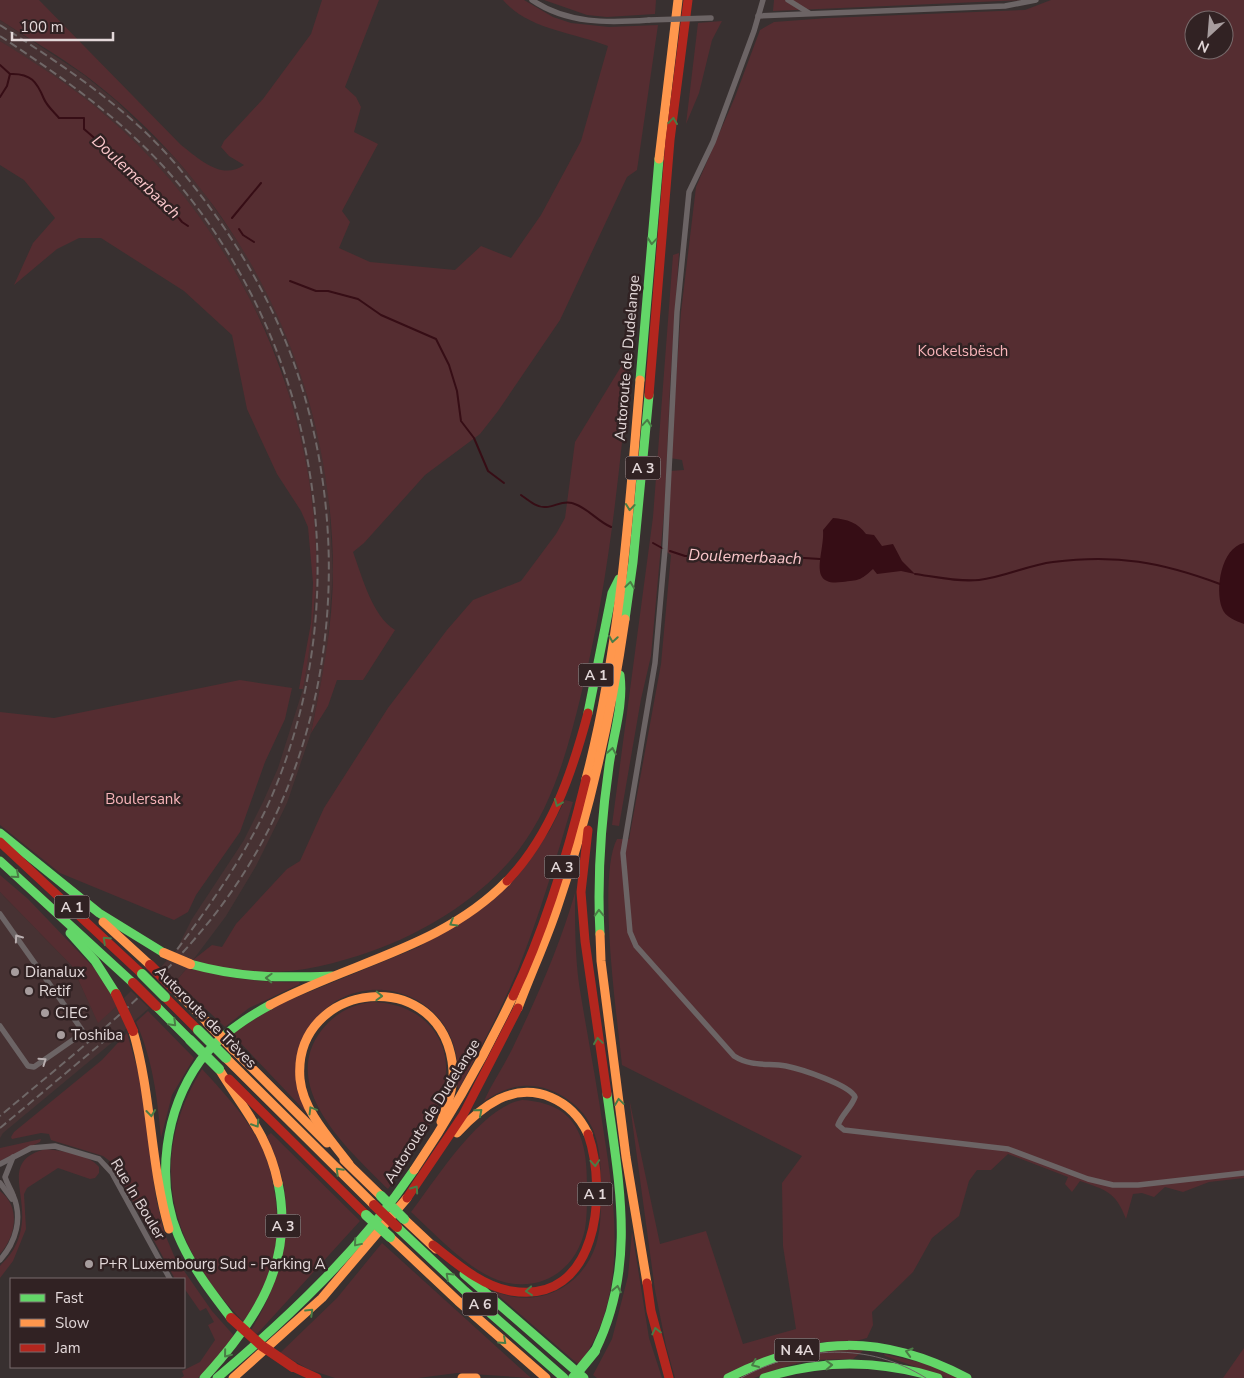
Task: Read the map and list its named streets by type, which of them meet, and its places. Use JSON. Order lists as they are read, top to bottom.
{
  "streets": {
    "main road": [
      "Autoroute de Dudelange",
      "A 3",
      "A 1",
      "Autoroute de Trèves",
      "A 6",
      "N 4A"
    ],
    "street": ["Rue In Bouler"]
  },
  "crossings": [
    ["Autoroute de Dudelange", "A 3"],
    ["Autoroute de Dudelange", "A 1"],
    ["A 3", "A 1"],
    ["A 3", "Autoroute de Trèves"],
    ["Autoroute de Trèves", "A 6"]
  ],
  "water": ["Doulemerbaach"],
  "parks": ["Kockelsbësch", "Boulersank"],
  "places": [
    "Dianalux",
    "Retif",
    "CIEC",
    "Toshiba",
    "P+R Luxembourg Sud - Parking A"
  ],
  "legend": ["Fast", "Slow", "Jam"],
  "scale_bar": "100 m",
  "north": "bottom left"
}
